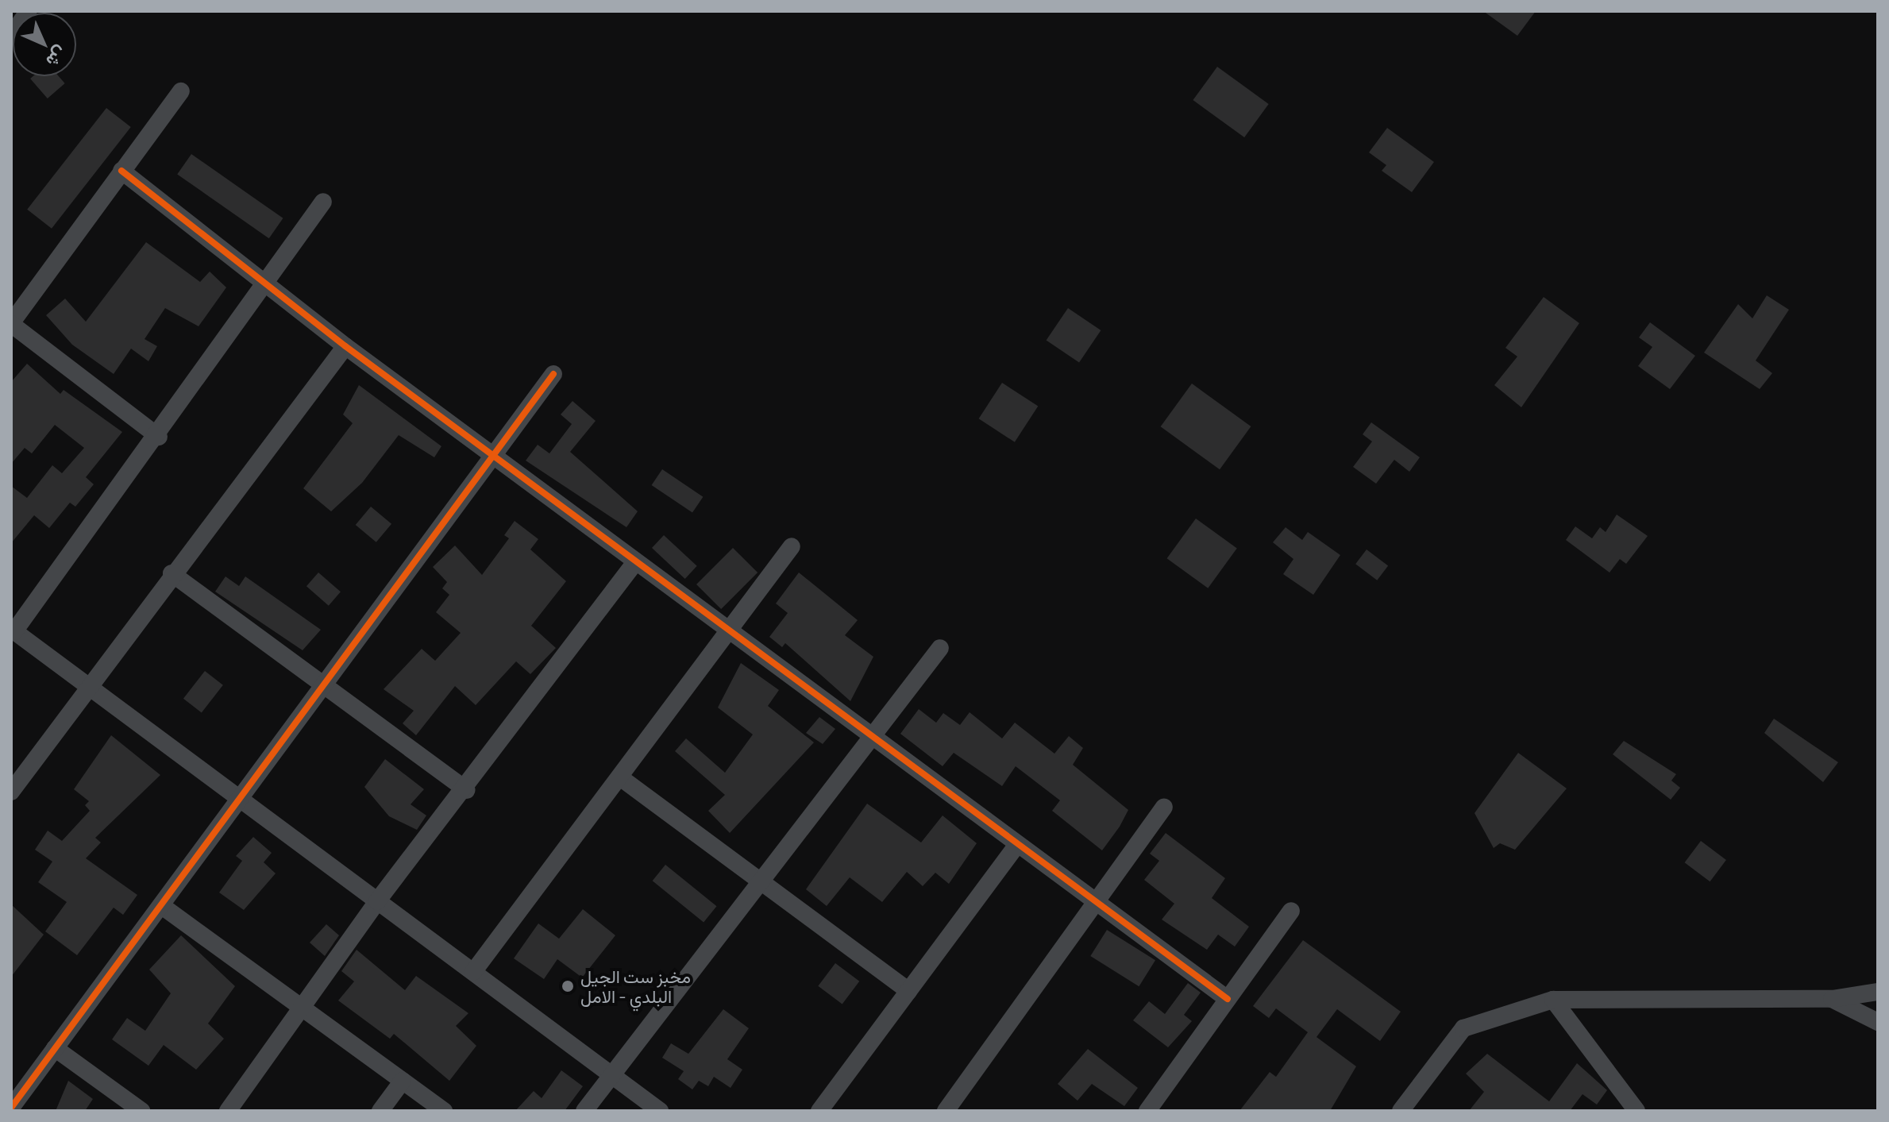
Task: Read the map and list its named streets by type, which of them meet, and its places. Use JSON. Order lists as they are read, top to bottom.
{
  "places": ["مخبز ست الجيل البلدي - الامل"],
  "north": "bottom right"
}
